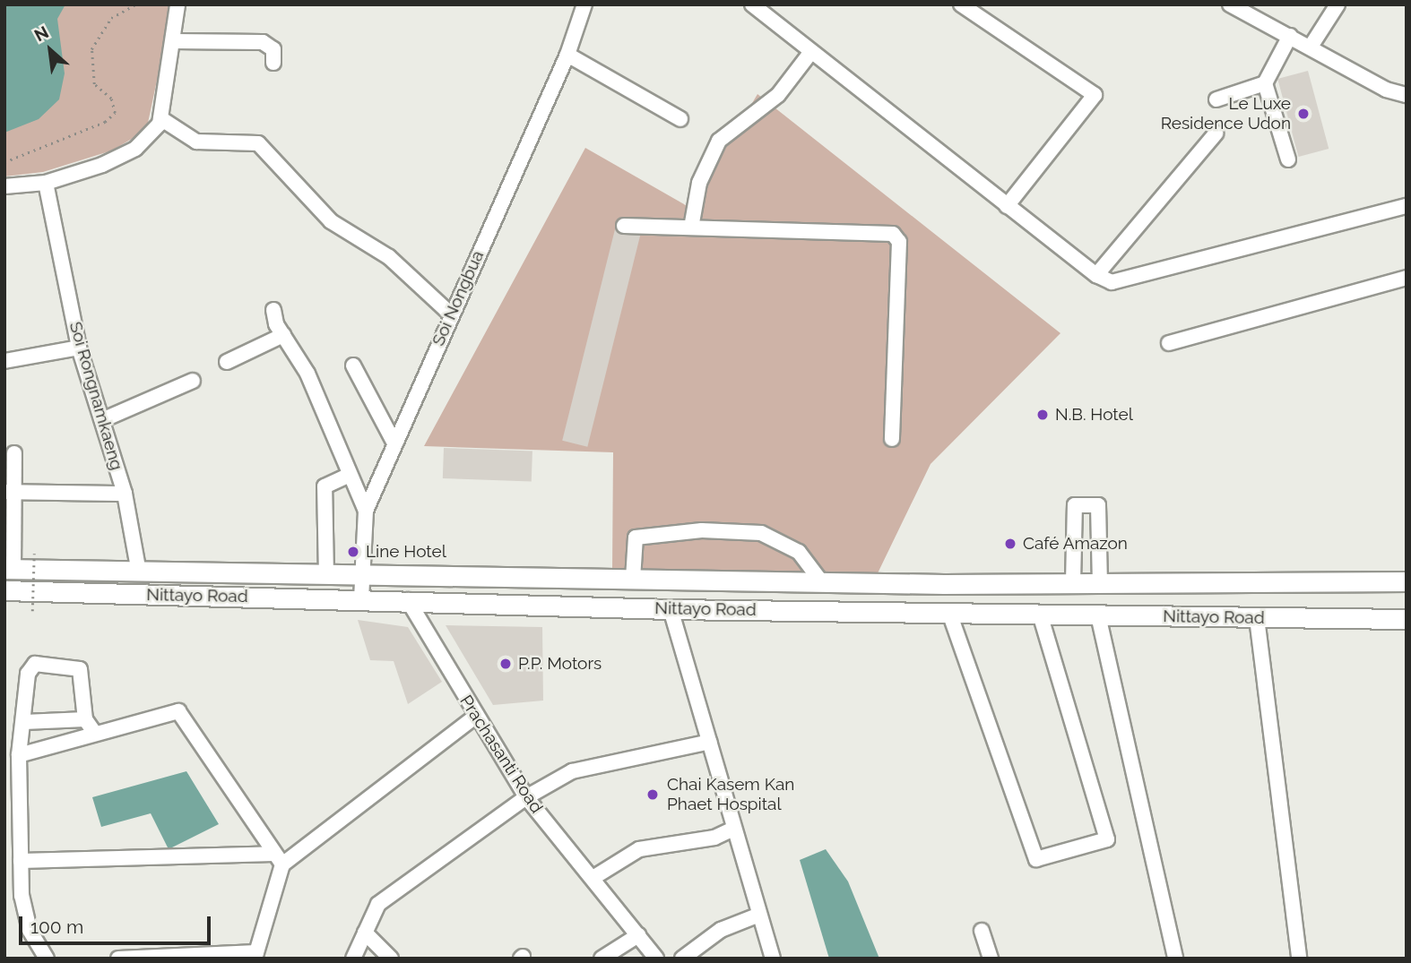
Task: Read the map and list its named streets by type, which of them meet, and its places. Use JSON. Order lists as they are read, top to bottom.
{
  "streets": {
    "main road": ["Nittayo Road"],
    "street": ["Soi Nongbua", "Soi Rongnamkaeng", "Prachasanti Road"]
  },
  "crossings": [
    ["Soi Nongbua", "Nittayo Road"],
    ["Soi Rongnamkaeng", "Nittayo Road"],
    ["Nittayo Road", "Prachasanti Road"]
  ],
  "places": [
    "Le Luxe Residence Udon",
    "N.B. Hotel",
    "Café Amazon",
    "Line Hotel",
    "P.P. Motors",
    "Chai Kasem Kan Phaet Hospital"
  ],
  "scale_bar": "100 m",
  "north": "top left"
}
